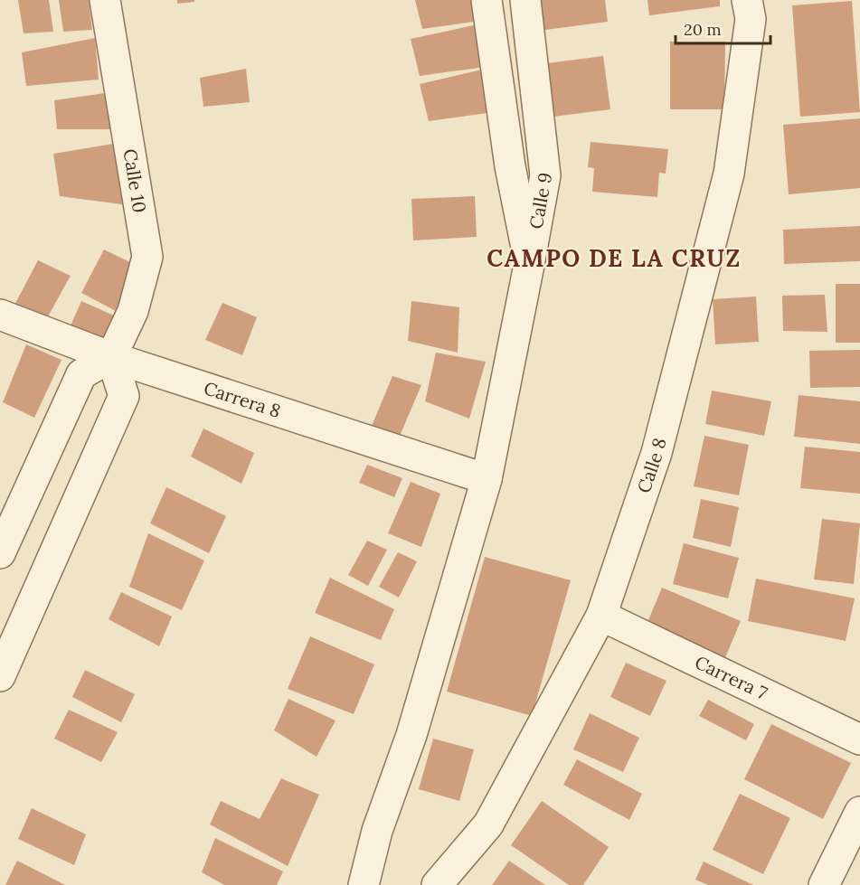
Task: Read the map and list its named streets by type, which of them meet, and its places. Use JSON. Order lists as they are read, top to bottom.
{
  "streets": {
    "street": [
      "Calle 10",
      "Calle 9",
      "Carrera 8",
      "Calle 8",
      "Carrera 7"
    ]
  },
  "crossings": [
    ["Calle 10", "Carrera 8"],
    ["Calle 8", "Carrera 7"]
  ],
  "districts": ["CAMPO DE LA CRUZ"],
  "scale_bar": "20 m"
}
